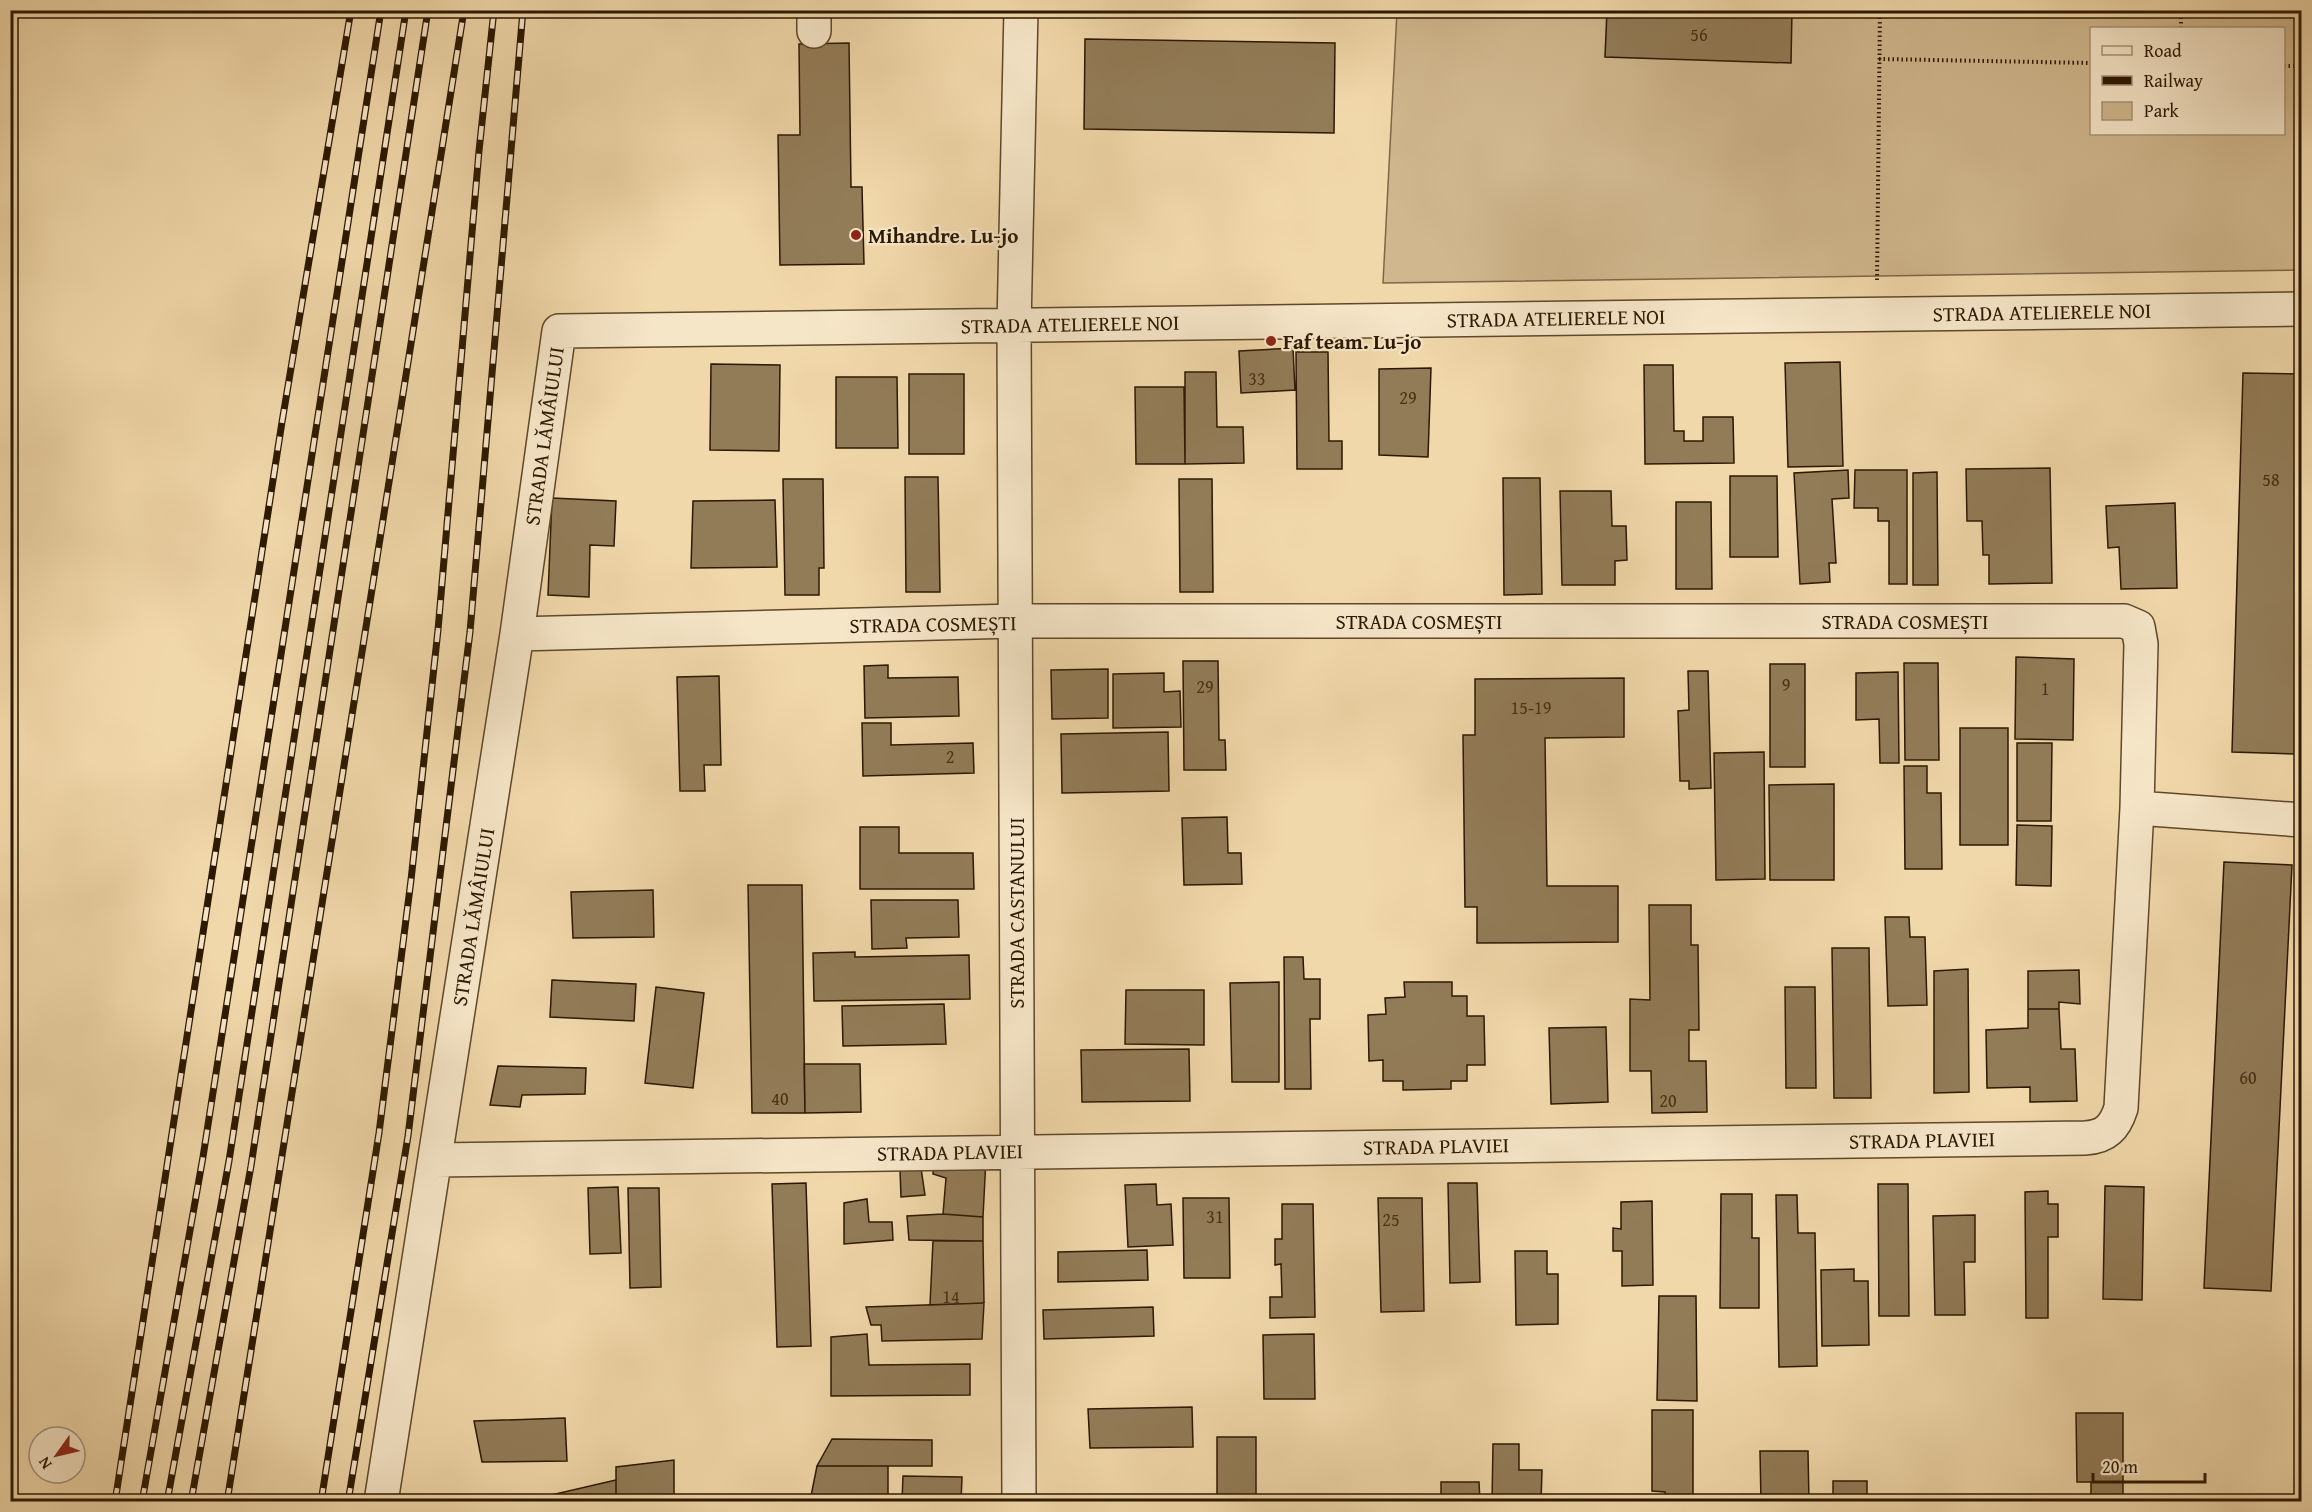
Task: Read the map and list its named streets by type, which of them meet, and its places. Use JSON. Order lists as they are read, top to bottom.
{
  "streets": {
    "street": [
      "STRADA ATELIERELE NOI",
      "STRADA LĂMÂIULUI",
      "STRADA COSMEȘTI",
      "STRADA CASTANULUI",
      "STRADA PLAVIEI"
    ]
  },
  "crossings": [
    ["STRADA ATELIERELE NOI", "STRADA LĂMÂIULUI"],
    ["STRADA ATELIERELE NOI", "STRADA CASTANULUI"],
    ["STRADA LĂMÂIULUI", "STRADA COSMEȘTI"],
    ["STRADA LĂMÂIULUI", "STRADA PLAVIEI"],
    ["STRADA COSMEȘTI", "STRADA CASTANULUI"],
    ["STRADA COSMEȘTI", "STRADA PLAVIEI"],
    ["STRADA CASTANULUI", "STRADA PLAVIEI"]
  ],
  "places": ["Mihandre. Lu-jo", "Faf team. Lu-jo"],
  "house_numbers": [
    "56",
    "33",
    "29",
    "58",
    "9",
    "29",
    "1",
    "15-19",
    "2",
    "60",
    "40",
    "20",
    "31",
    "25",
    "14"
  ],
  "legend": ["Road", "Railway", "Park"],
  "scale_bar": "20 m",
  "north": "bottom left"
}
